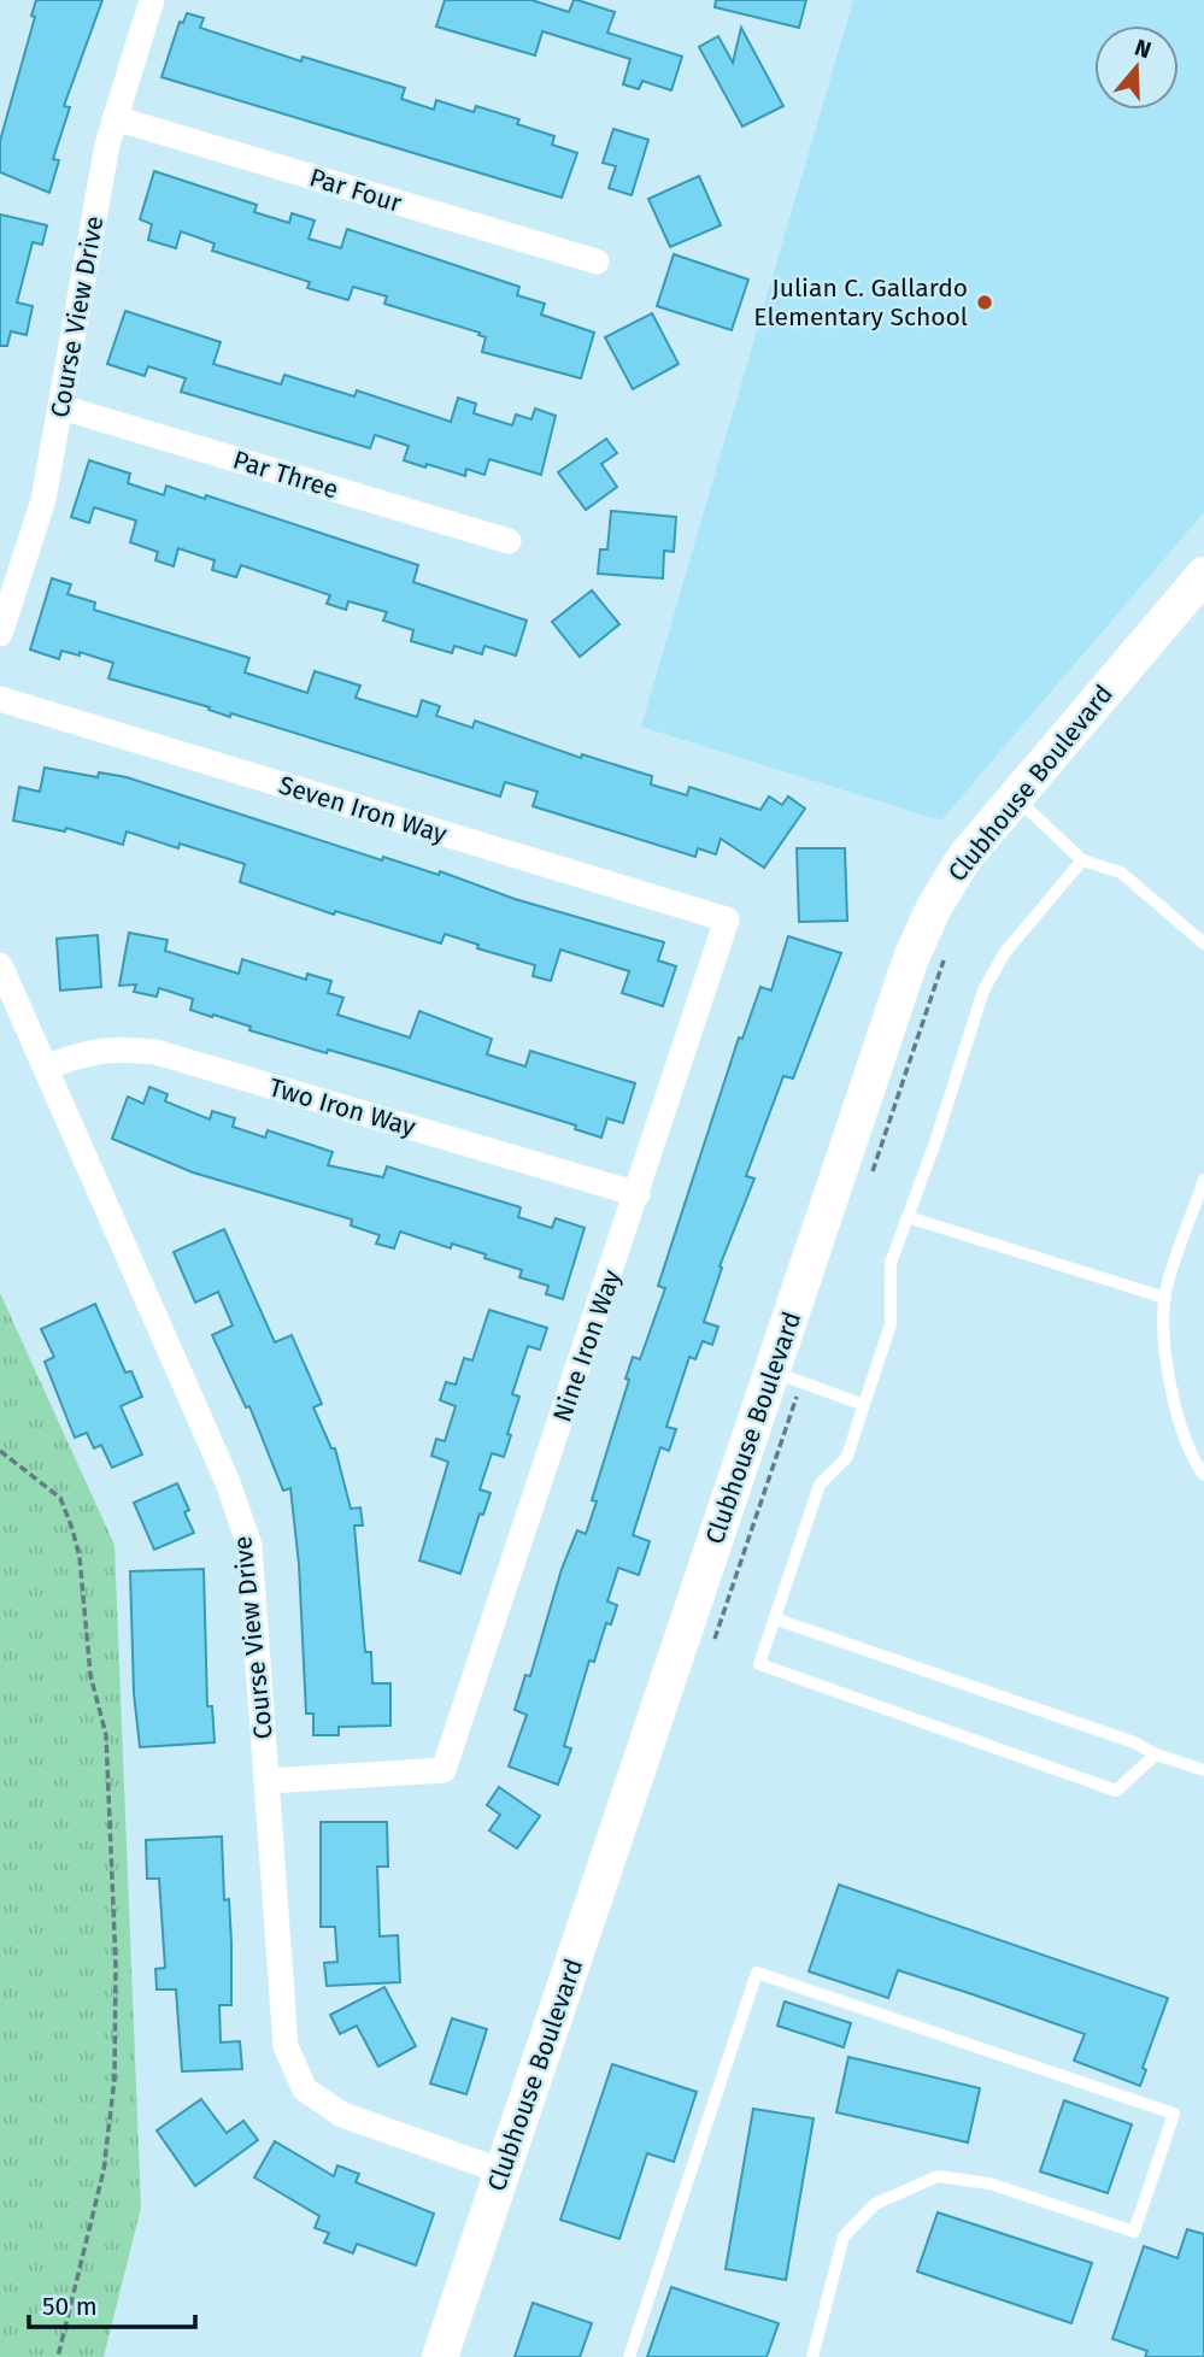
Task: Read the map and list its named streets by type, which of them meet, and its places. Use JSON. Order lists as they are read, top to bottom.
{
  "streets": {
    "street": [
      "Par Four",
      "Course View Drive",
      "Par Three",
      "Clubhouse Boulevard",
      "Seven Iron Way",
      "Two Iron Way",
      "Nine Iron Way"
    ]
  },
  "crossings": [
    ["Par Four", "Course View Drive"],
    ["Course View Drive", "Par Three"],
    ["Course View Drive", "Clubhouse Boulevard"],
    ["Course View Drive", "Two Iron Way"],
    ["Course View Drive", "Nine Iron Way"],
    ["Seven Iron Way", "Nine Iron Way"],
    ["Two Iron Way", "Nine Iron Way"]
  ],
  "places": ["Julian C. Gallardo Elementary School"],
  "scale_bar": "50 m",
  "north": "top"
}
